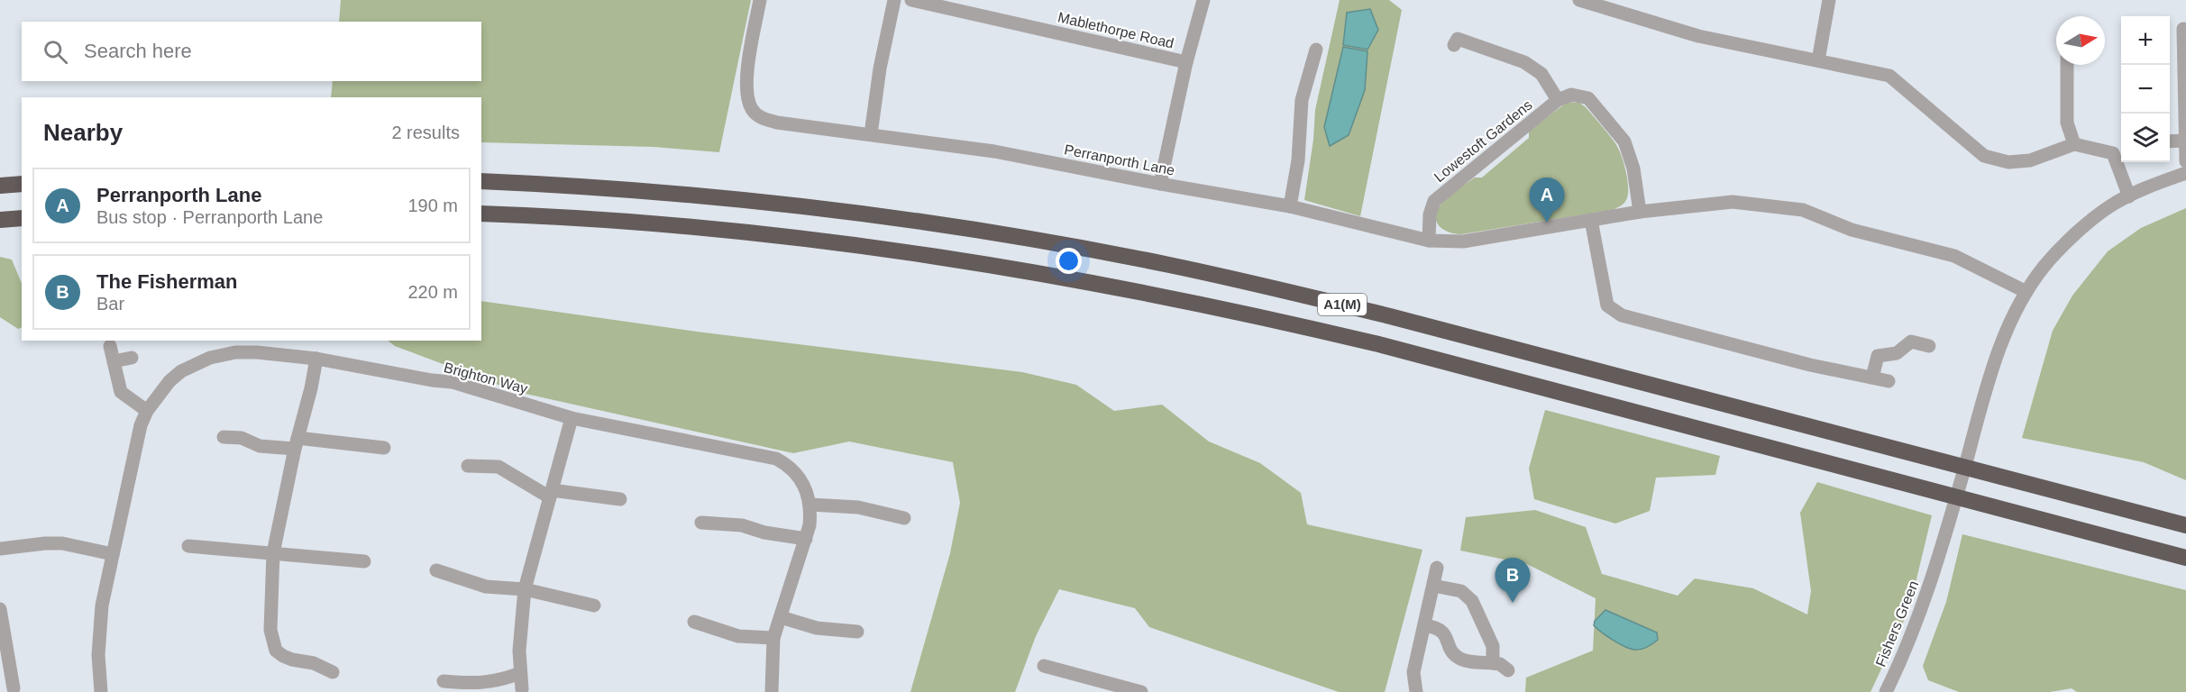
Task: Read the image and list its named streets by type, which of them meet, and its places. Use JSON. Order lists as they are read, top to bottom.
{
  "streets": {
    "highway": ["A1(M)"],
    "street": [
      "Mablethorpe Road",
      "Lowestoft Gardens",
      "Perranporth Lane",
      "Brighton Way",
      "Fishers Green"
    ]
  },
  "crossings": [
    ["Lowestoft Gardens", "Perranporth Lane"],
    ["Perranporth Lane", "Fishers Green"]
  ],
  "north": "right",
  "page": {
    "map_buttons": ["+", "−"],
    "search": "Search here",
    "heading": ["Nearby", "2 results"],
    "list": [
      {
        "mark": "A",
        "name": "Perranporth Lane",
        "note": "Bus stop · Perranporth Lane",
        "value": "190 m"
      },
      {
        "mark": "B",
        "name": "The Fisherman",
        "note": "Bar",
        "value": "220 m"
      }
    ],
    "pins": ["A", "B"]
  }
}
